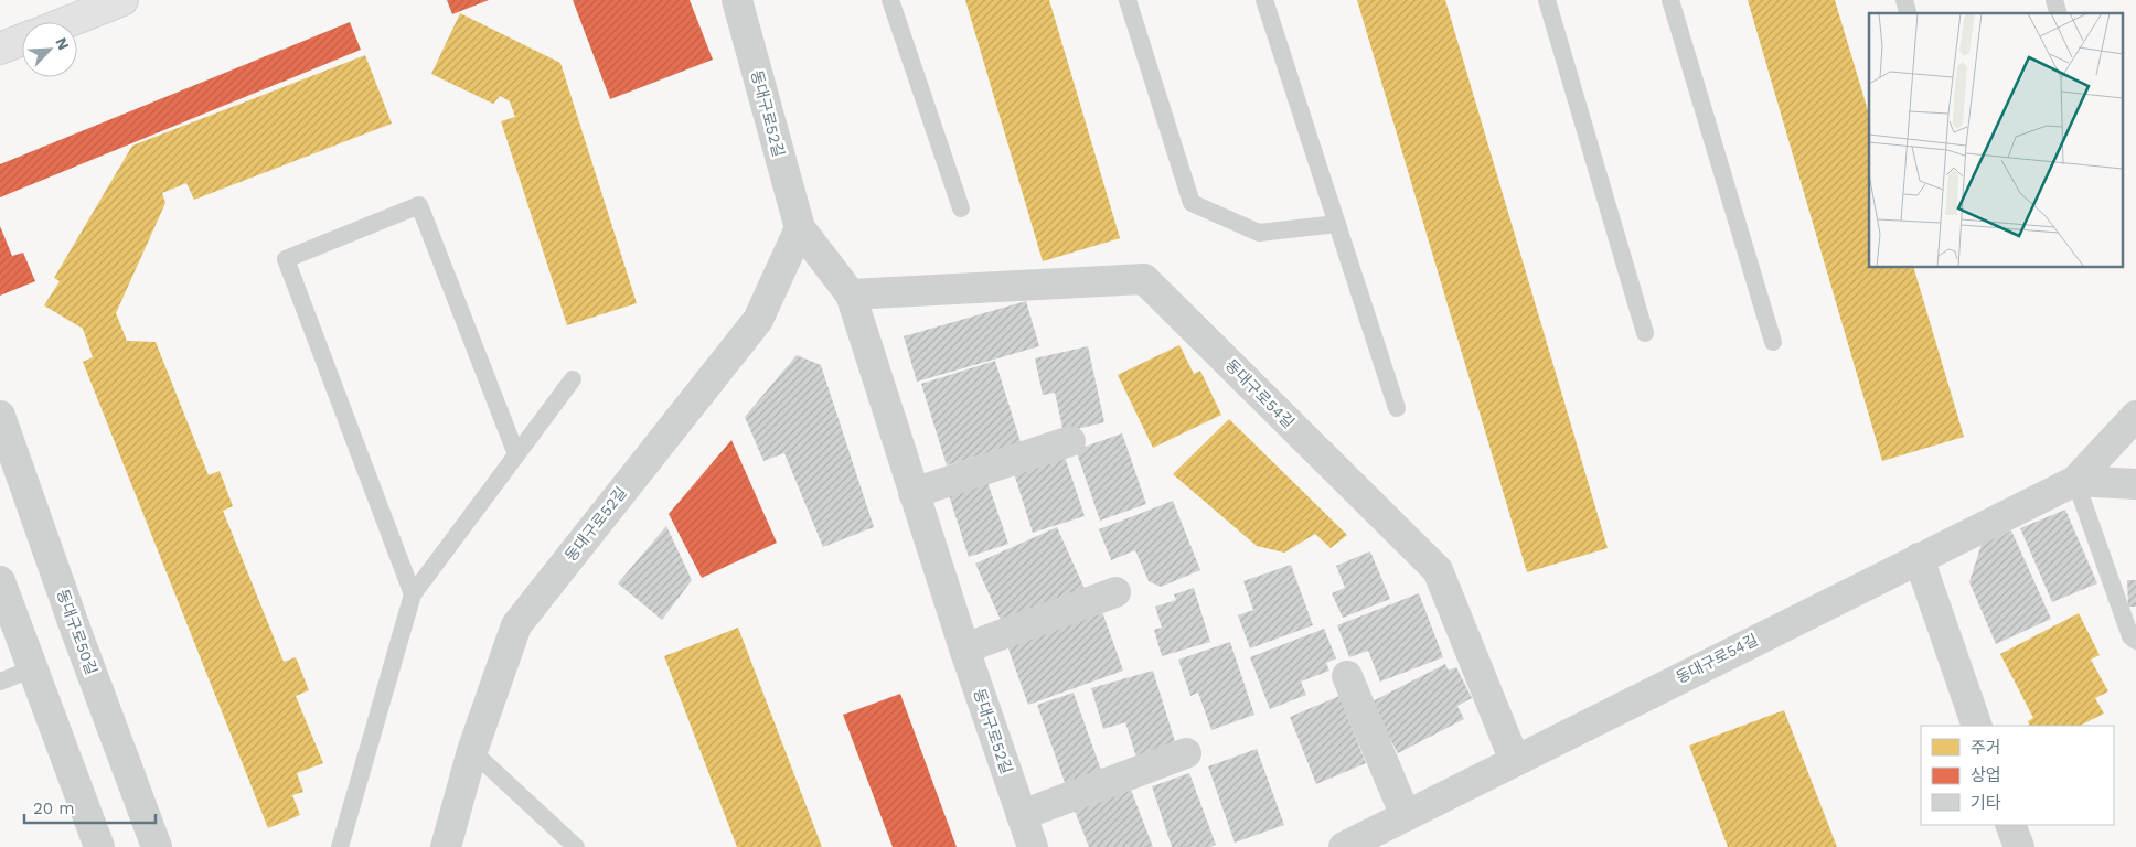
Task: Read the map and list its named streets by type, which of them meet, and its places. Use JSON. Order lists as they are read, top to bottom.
{
  "streets": {
    "street": ["동대구로52길", "동대구로54길", "동대구로50길"]
  },
  "crossings": [
    ["동대구로52길", "동대구로54길"]
  ],
  "legend": ["주거", "상업", "기타"],
  "scale_bar": "20 m",
  "north": "top right"
}
